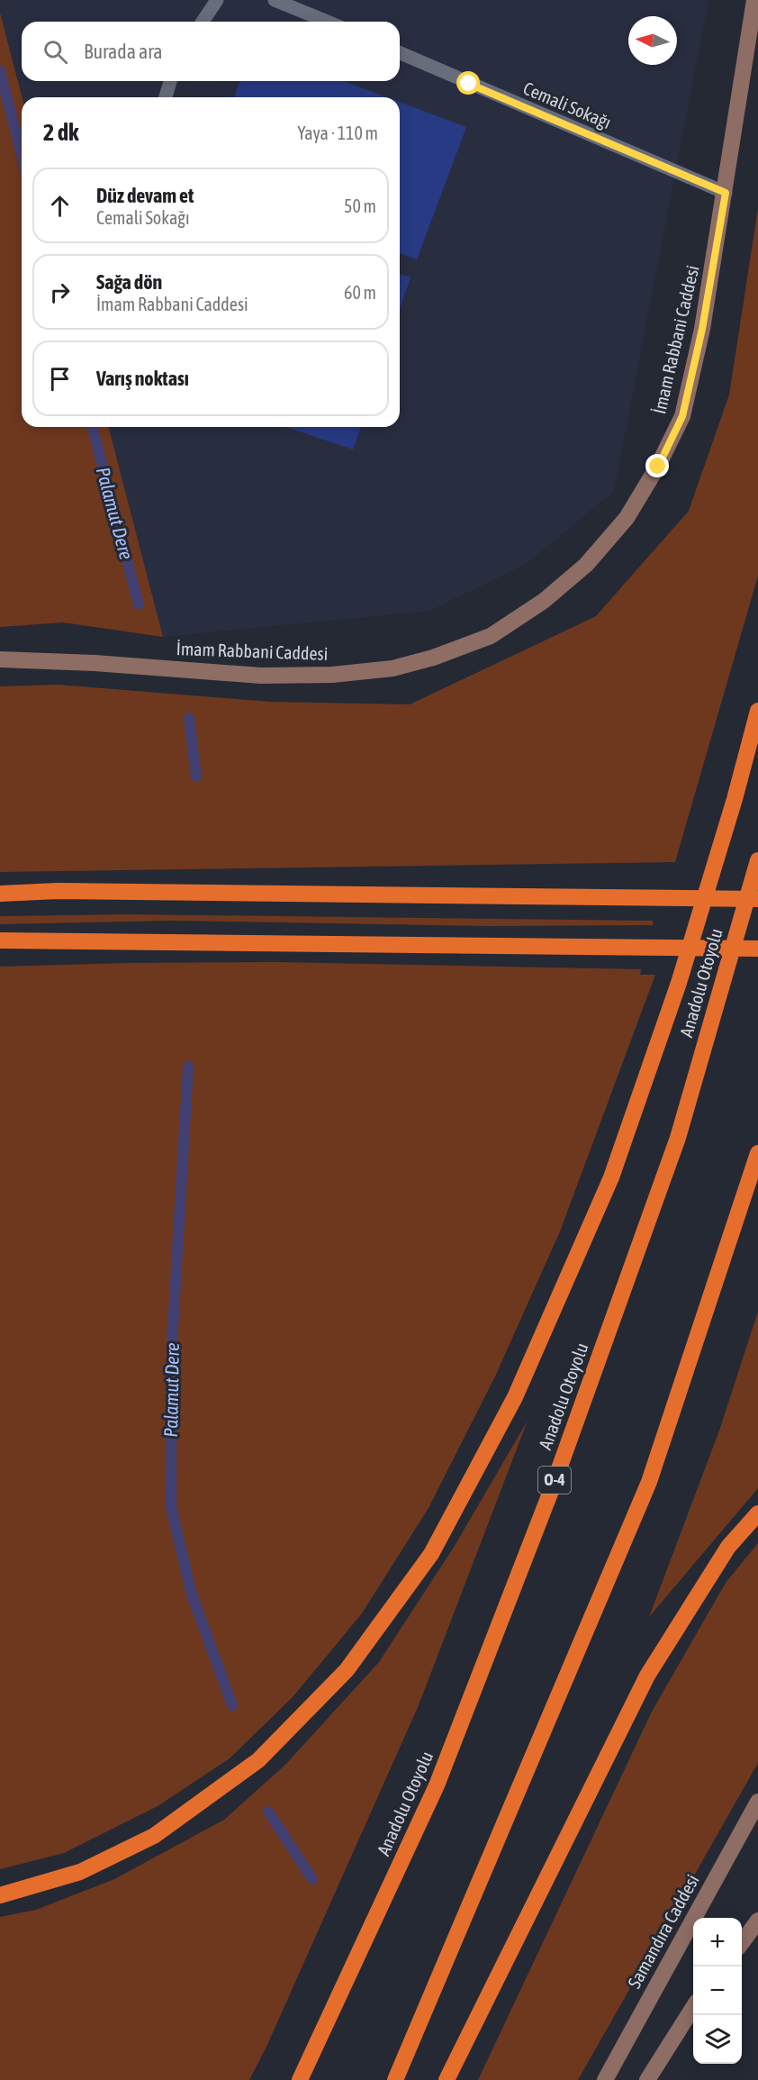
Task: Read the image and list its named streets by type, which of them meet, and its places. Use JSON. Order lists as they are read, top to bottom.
{
  "streets": {
    "highway": ["Anadolu Otoyolu", "O-4"],
    "main road": ["İmam Rabbani Caddesi", "Samandıra Caddesi"],
    "lane": ["Cemali Sokağı"]
  },
  "crossings": [
    ["Cemali Sokağı", "İmam Rabbani Caddesi"]
  ],
  "water": ["Palamut Dere"],
  "north": "left",
  "page": {
    "search": "Burada ara",
    "heading": ["2 dk", "Yaya · 110 m"],
    "list": [
      ["Düz devam et", "Cemali Sokağı", "50 m"],
      ["Sağa dön", "İmam Rabbani Caddesi", "60 m"],
      "Varış noktası"
    ],
    "map_buttons": ["+", "−"]
  }
}
